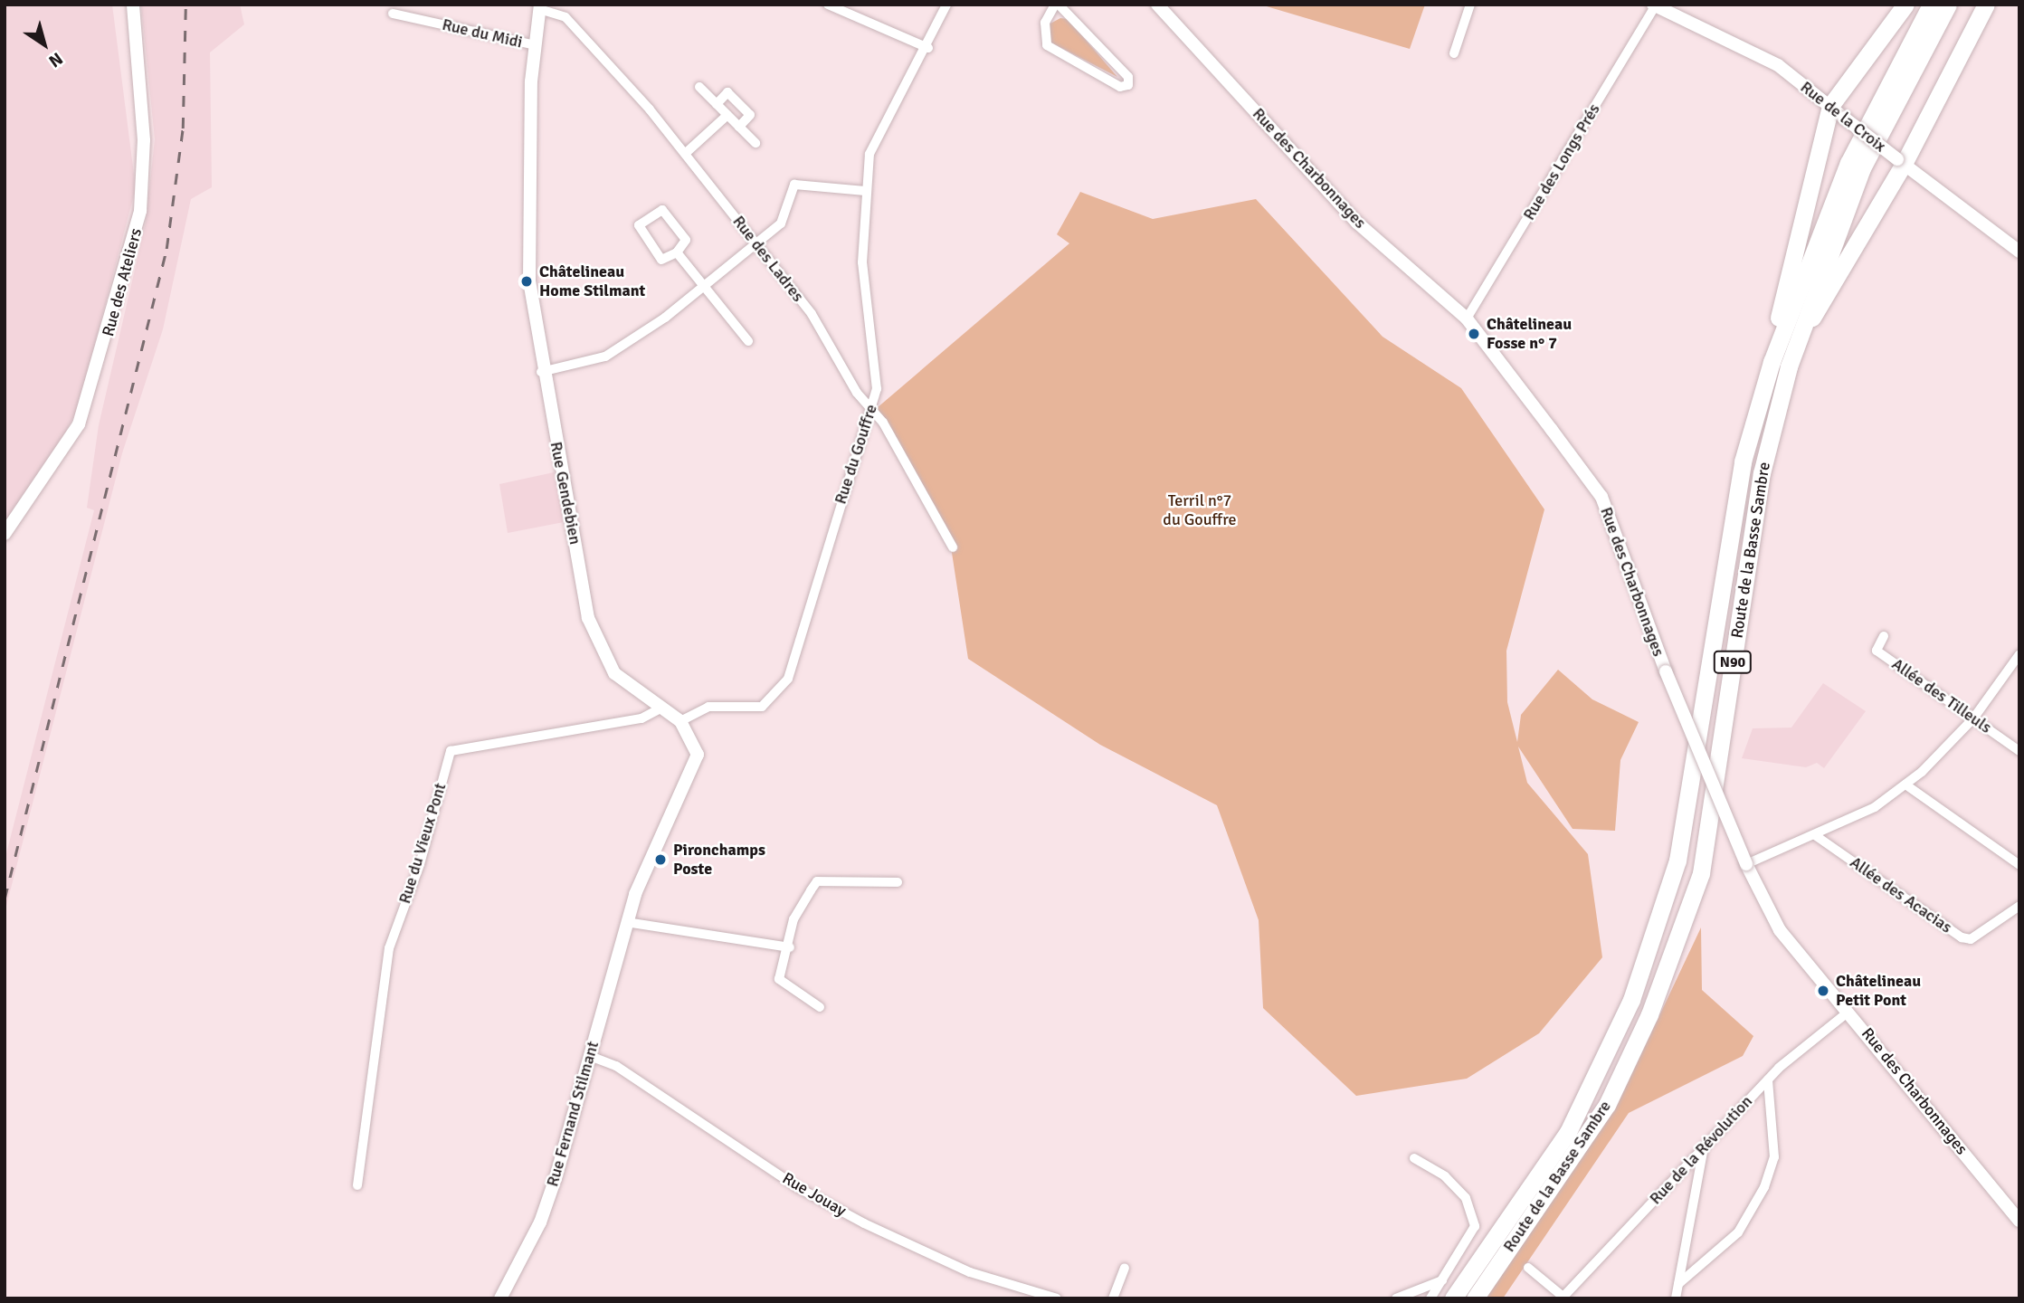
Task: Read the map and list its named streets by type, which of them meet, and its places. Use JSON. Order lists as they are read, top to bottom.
{
  "streets": {
    "highway": ["Route de la Basse Sambre", "N90"],
    "street": [
      "Rue du Midi",
      "Rue de la Croix",
      "Rue des Longs Prés",
      "Rue des Charbonnages",
      "Rue des Ladres",
      "Rue des Ateliers",
      "Rue du Gouffre",
      "Rue Gendebien",
      "Allée des Tilleuls",
      "Rue du Vieux Pont",
      "Allée des Acacias",
      "Rue Fernand Stilmant",
      "Rue de la Révolution",
      "Rue Jouay"
    ]
  },
  "crossings": [
    ["Rue du Midi", "Rue Gendebien"],
    ["Rue de la Croix", "Rue des Longs Prés"],
    ["Rue des Longs Prés", "Rue des Charbonnages"],
    ["Rue des Charbonnages", "Rue de la Révolution"],
    ["Rue des Ladres", "Rue du Gouffre"],
    ["Rue des Ladres", "Rue Gendebien"],
    ["Rue du Gouffre", "Rue Gendebien"],
    ["Rue Gendebien", "Rue du Vieux Pont"],
    ["Rue Gendebien", "Rue Fernand Stilmant"],
    ["Rue Fernand Stilmant", "Rue Jouay"]
  ],
  "parks": ["Terril n°7 du Gouffre"],
  "places": [
    "Châtelineau Home Stilmant",
    "Châtelineau Fosse n° 7",
    "Pironchamps Poste",
    "Châtelineau Petit Pont"
  ],
  "north": "bottom right"
}
